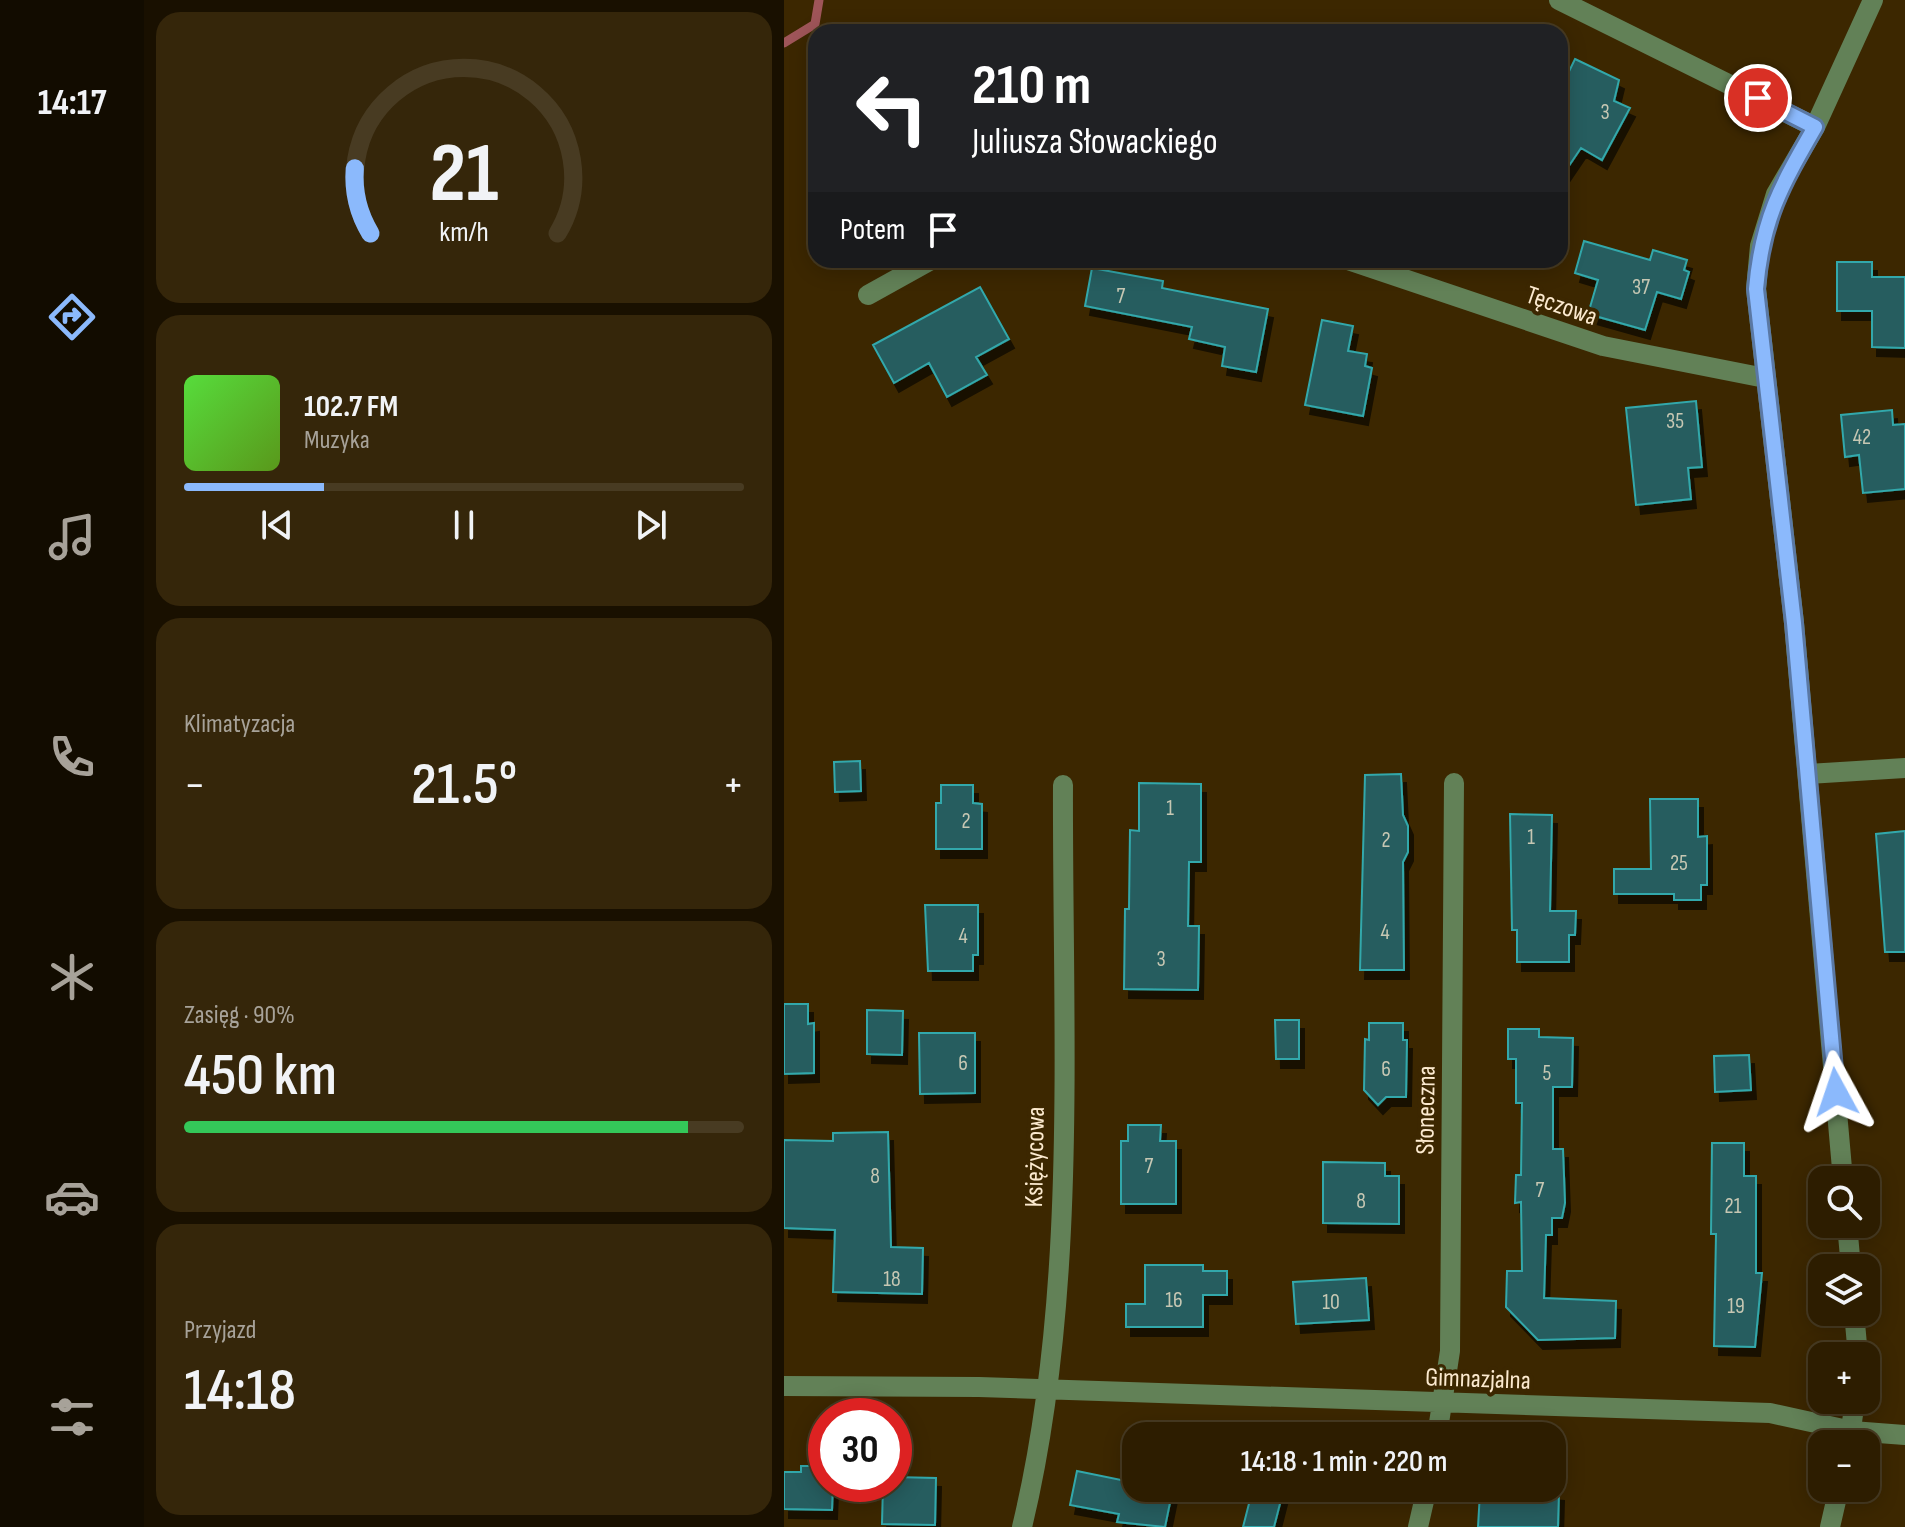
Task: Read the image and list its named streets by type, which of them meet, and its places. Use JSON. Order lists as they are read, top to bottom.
{
  "streets": {
    "street": [
      "Tęczowa",
      "Słoneczna",
      "Księżycowa",
      "Gimnazjalna"
    ]
  },
  "crossings": [
    ["Słoneczna", "Gimnazjalna"],
    ["Księżycowa", "Gimnazjalna"]
  ],
  "house_numbers": [
    "3",
    "37",
    "7",
    "35",
    "42",
    "1",
    "2",
    "1",
    "2",
    "25",
    "4",
    "4",
    "3",
    "6",
    "6",
    "5",
    "7",
    "8",
    "7",
    "8",
    "21",
    "18",
    "16",
    "10",
    "19"
  ],
  "page": {
    "tabs": "14:17",
    "turn": ["210 m", "Juliusza Słowackiego"],
    "then": "Potem",
    "song": ["102.7 FM", "Muzyka"],
    "tile": [
      "Klimatyzacja",
      ["Zasięg · 90%", "450 km"],
      ["Przyjazd", "14:18"]
    ],
    "heat": ["−", "21.5°", "+"],
    "map_buttons": ["+", "−"],
    "limit": "30",
    "trip": "14:18 · 1 min · 220 m",
    "gauge": ["21", "km/h"]
  }
}
